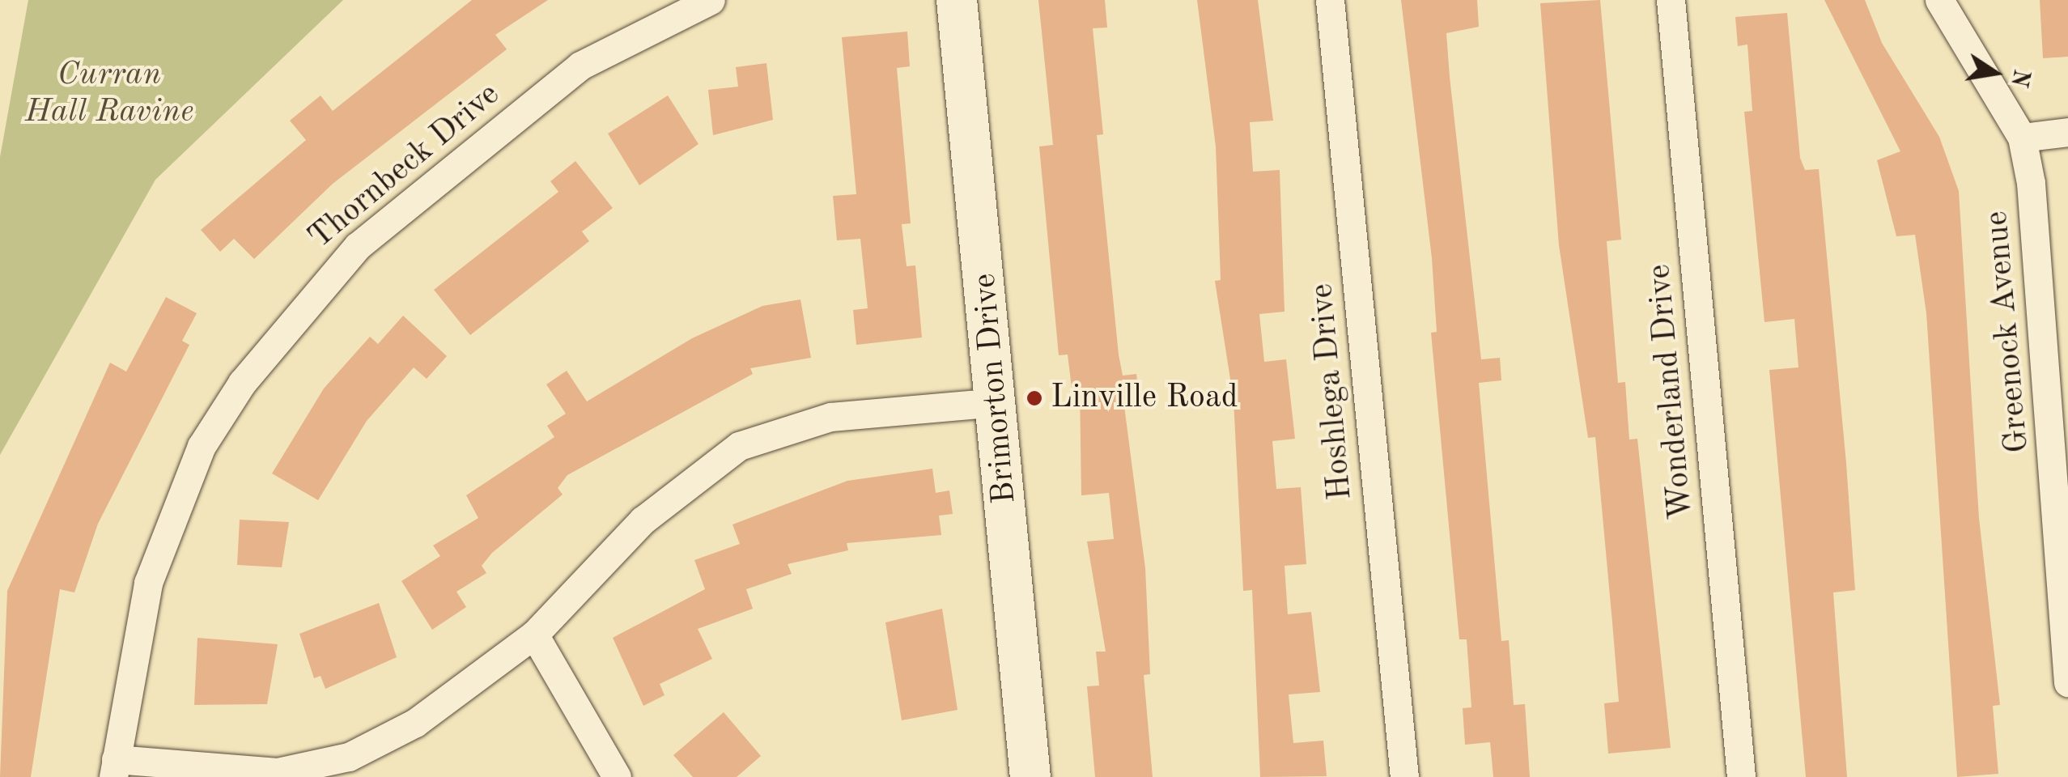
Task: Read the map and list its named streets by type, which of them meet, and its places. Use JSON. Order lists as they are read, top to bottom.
{
  "streets": {
    "street": [
      "Thornbeck Drive",
      "Greenock Avenue",
      "Brimorton Drive",
      "Hoshlega Drive",
      "Wonderland Drive"
    ]
  },
  "parks": ["Curran Hall Ravine"],
  "places": ["Linville Road"],
  "north": "right"
}
